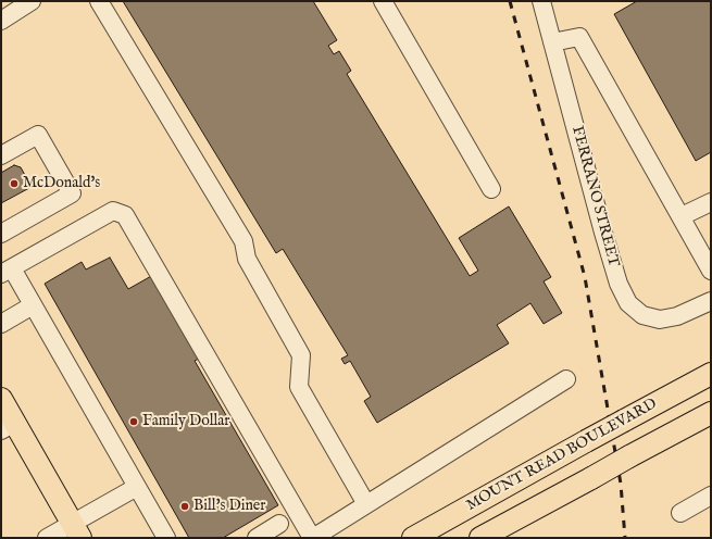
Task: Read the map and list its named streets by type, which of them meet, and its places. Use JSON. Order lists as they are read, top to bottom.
{
  "streets": {
    "main road": ["MOUNT READ BOULEVARD"],
    "street": ["FERRANO STREET"]
  },
  "places": ["McDonald's", "Family Dollar", "Bill's Diner"]
}
